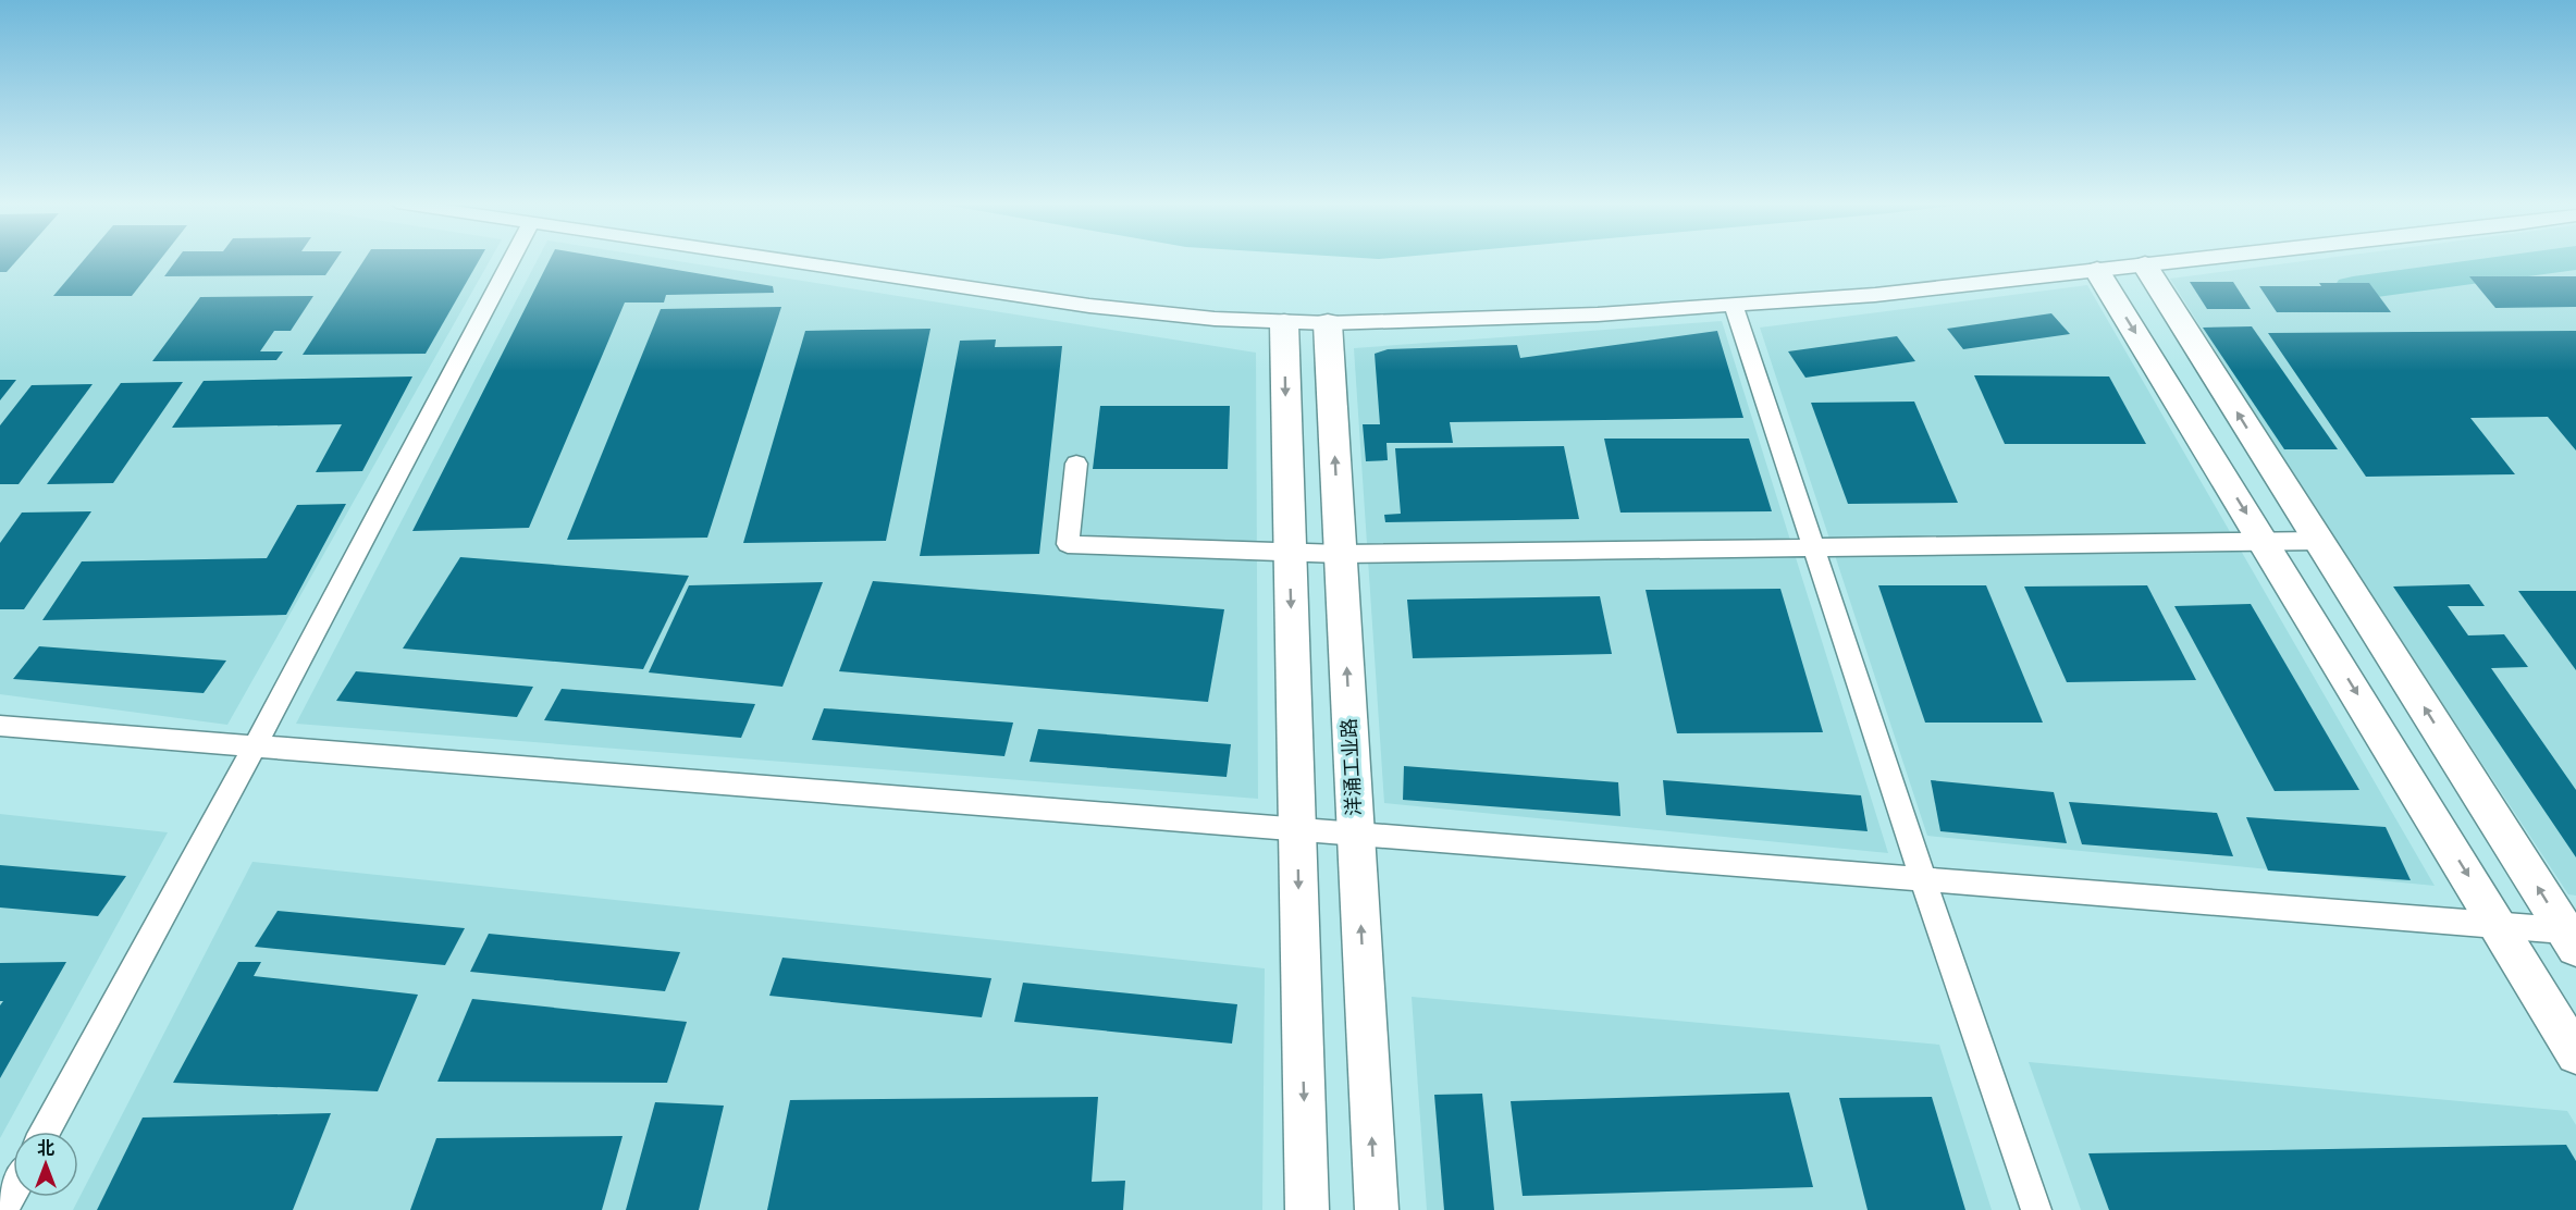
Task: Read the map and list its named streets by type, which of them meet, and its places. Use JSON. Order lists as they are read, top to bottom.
{
  "streets": {
    "street": ["洋涌工业路"]
  },
  "north": "top"
}
